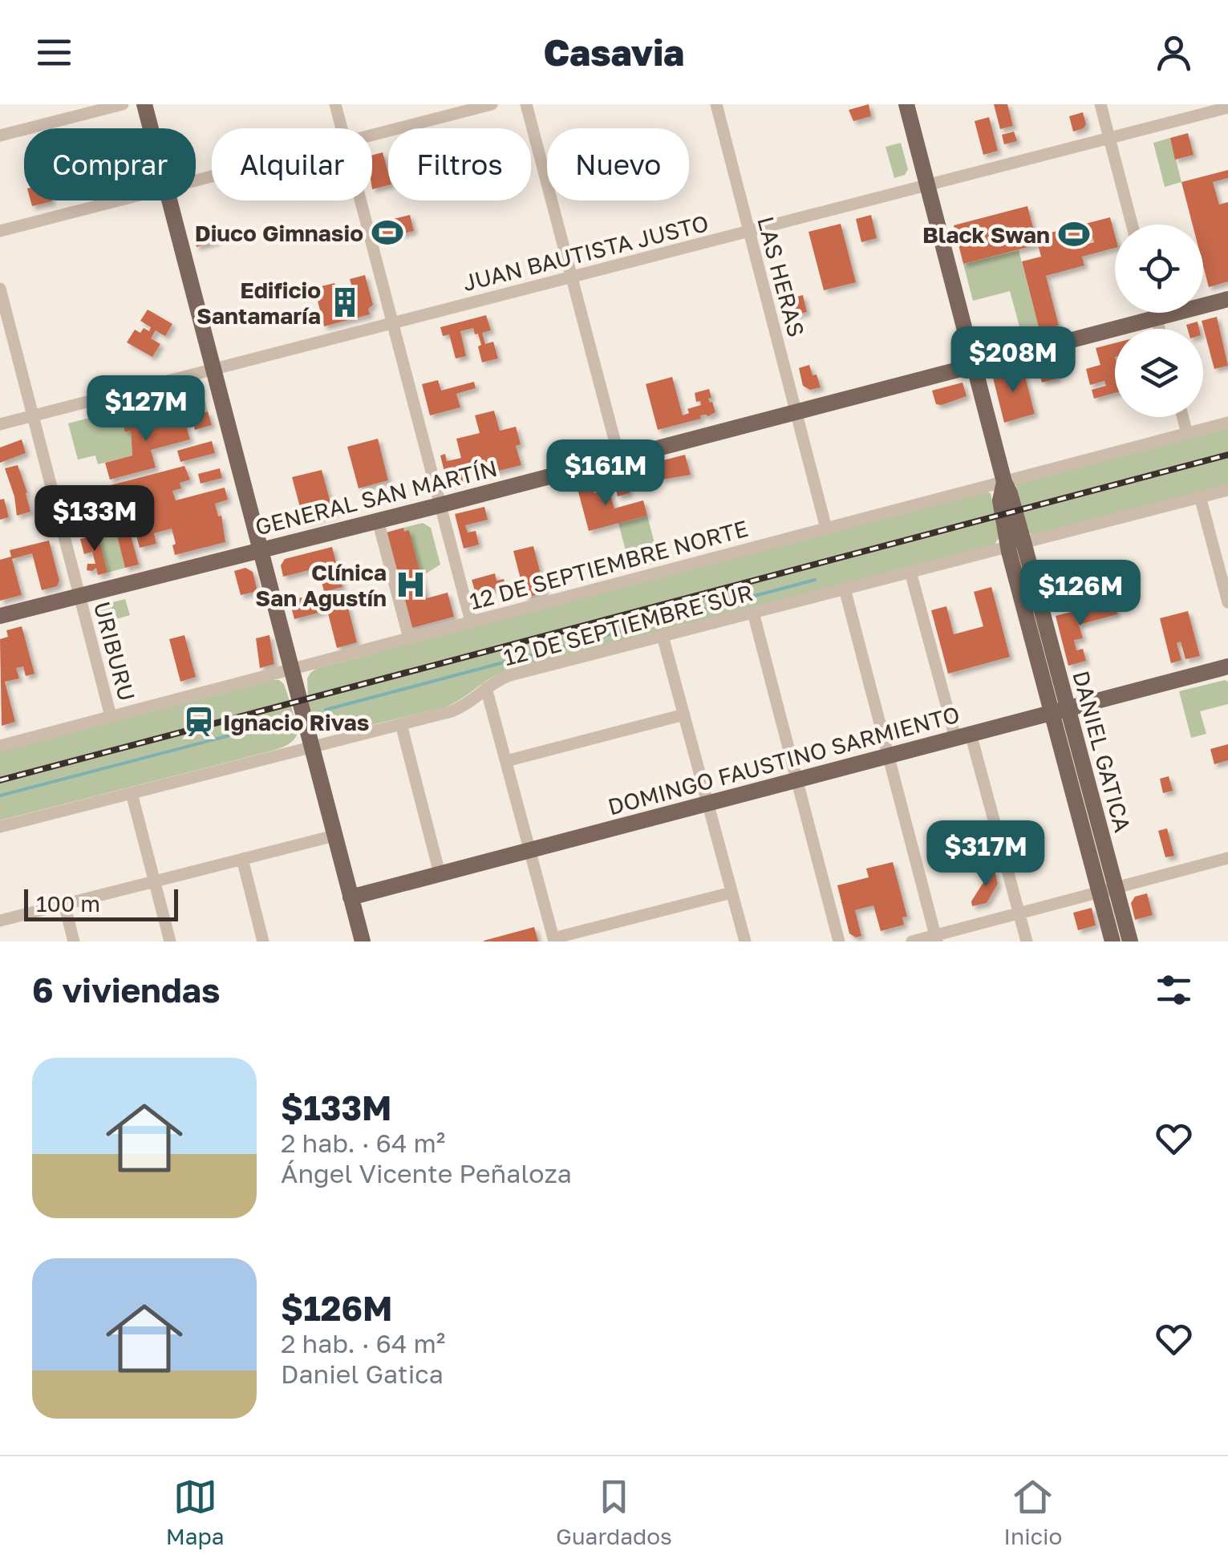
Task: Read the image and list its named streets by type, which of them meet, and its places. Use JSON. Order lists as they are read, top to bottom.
{
  "streets": {
    "main road": ["GENERAL SAN MARTÍN", "DANIEL GATICA", "DOMINGO FAUSTINO SARMIENTO"],
    "street": [
      "JUAN BAUTISTA JUSTO",
      "LAS HERAS",
      "12 DE SEPTIEMBRE NORTE",
      "12 DE SEPTIEMBRE SUR",
      "URIBURU"
    ]
  },
  "crossings": [
    ["JUAN BAUTISTA JUSTO", "LAS HERAS"],
    ["JUAN BAUTISTA JUSTO", "URIBURU"],
    ["JUAN BAUTISTA JUSTO", "DANIEL GATICA"],
    ["LAS HERAS", "GENERAL SAN MARTÍN"],
    ["LAS HERAS", "12 DE SEPTIEMBRE NORTE"],
    ["GENERAL SAN MARTÍN", "URIBURU"],
    ["GENERAL SAN MARTÍN", "DANIEL GATICA"],
    ["12 DE SEPTIEMBRE NORTE", "URIBURU"],
    ["12 DE SEPTIEMBRE NORTE", "DANIEL GATICA"],
    ["12 DE SEPTIEMBRE SUR", "DANIEL GATICA"],
    ["DANIEL GATICA", "DOMINGO FAUSTINO SARMIENTO"]
  ],
  "places": {
    "sports": ["Diuco Gimnasio", "Black Swan"],
    "building": ["Edificio Santamaría"],
    "hospital": ["Clínica San Agustín"],
    "station": ["Ignacio Rivas"]
  },
  "scale_bar": "100 m",
  "page": {
    "header": "Casavia",
    "chip": [
      "Comprar",
      "Alquilar",
      "Filtros",
      "Nuevo"
    ],
    "price": [
      "$208M",
      "$127M",
      "$161M",
      "$133M",
      "$126M",
      "$317M"
    ],
    "scale": "100 m",
    "heading": "6 viviendas",
    "list": [
      {
        "name": "$133M",
        "note": "2 hab. · 64 m² · Ángel Vicente Peñaloza"
      },
      {
        "name": "$126M",
        "note": "2 hab. · 64 m² · Daniel Gatica"
      }
    ],
    "tabs": ["Mapa", "Guardados", "Inicio"]
  }
}
